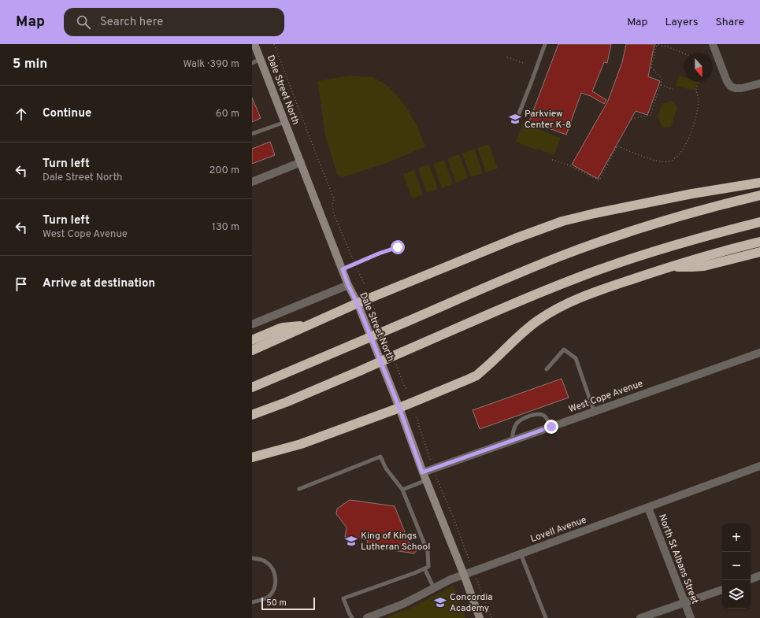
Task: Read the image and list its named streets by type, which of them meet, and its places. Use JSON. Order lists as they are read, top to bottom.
{
  "streets": {
    "main road": ["Dale Street North"],
    "street": ["West Cope Avenue", "Lovell Avenue", "North St Albans Street"]
  },
  "crossings": [
    ["Dale Street North", "West Cope Avenue"],
    ["Dale Street North", "Lovell Avenue"],
    ["Lovell Avenue", "North St Albans Street"]
  ],
  "places": {
    "school or university": ["Parkview Center K-8", "King of Kings Lutheran School", "Concordia Academy"]
  },
  "scale_bar": "50 m",
  "north": "bottom",
  "page": {
    "header": "Map",
    "search": "Search here",
    "nav": ["Map", "Layers", "Share"],
    "heading": ["5 min", "Walk · 390 m"],
    "list": [
      ["Continue", "60 m"],
      ["Turn left", "Dale Street North", "200 m"],
      ["Turn left", "West Cope Avenue", "130 m"],
      "Arrive at destination"
    ],
    "map_buttons": ["+", "−"],
    "scale": "50 m"
  }
}
